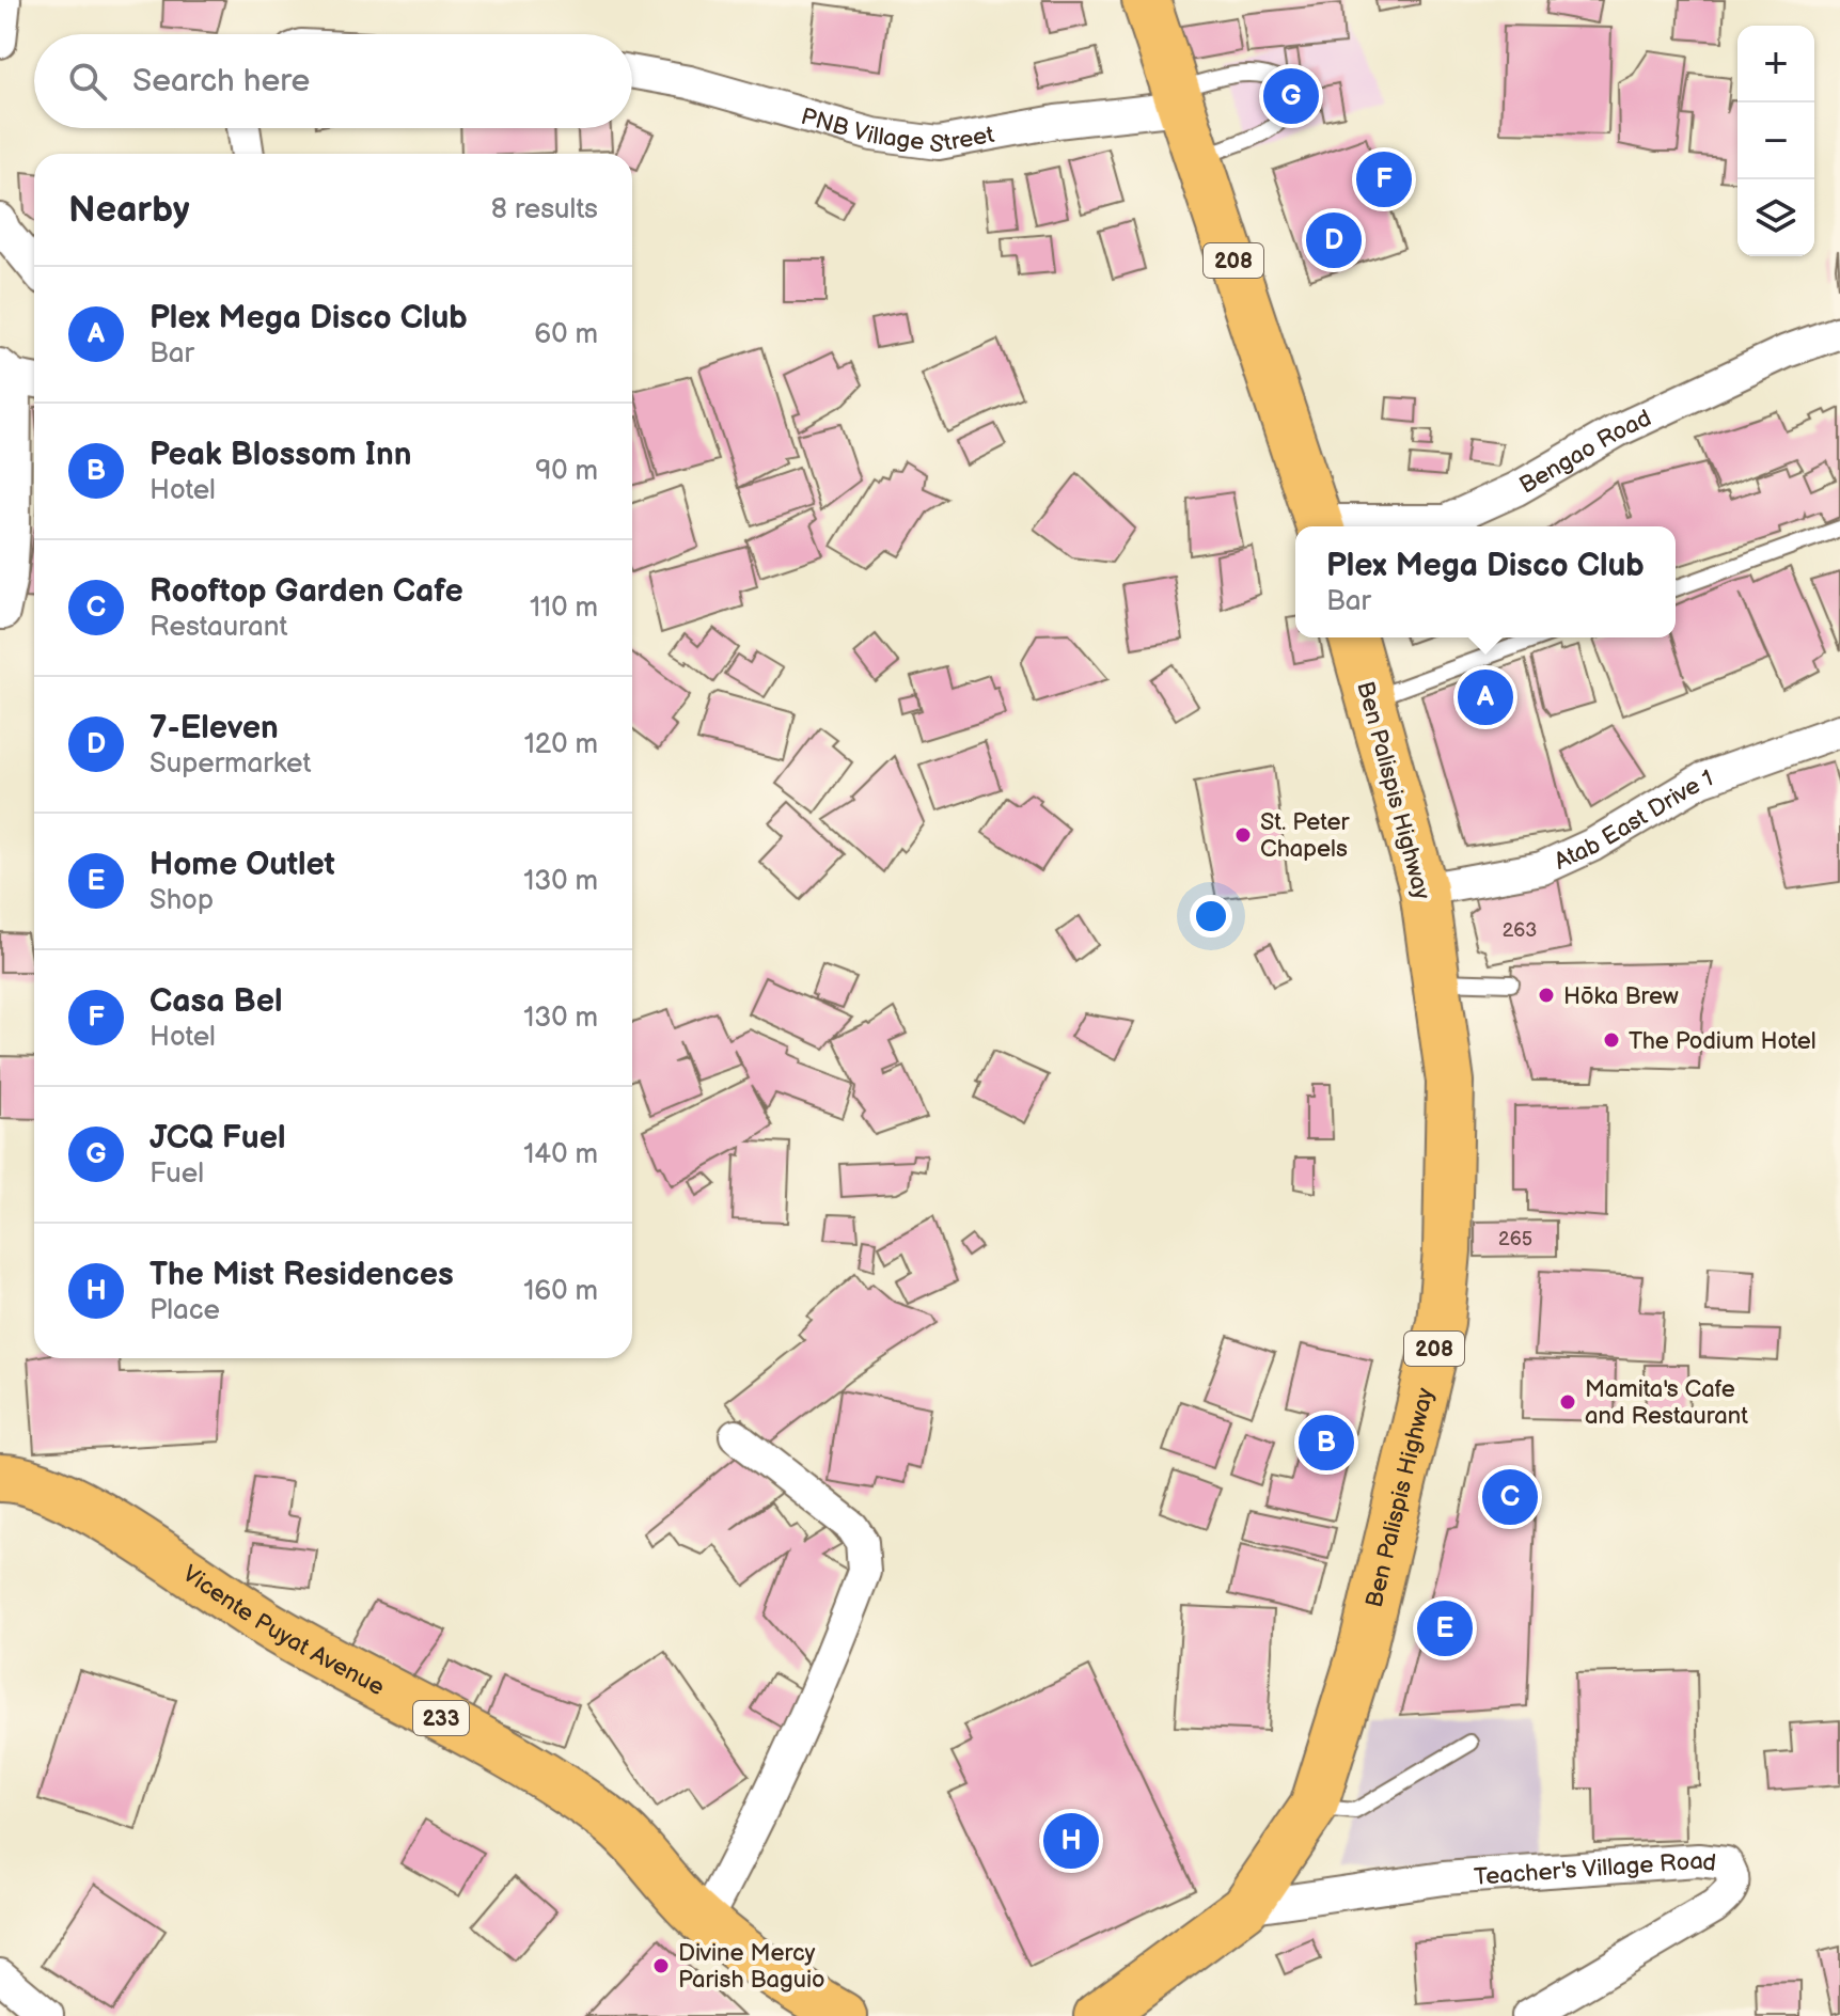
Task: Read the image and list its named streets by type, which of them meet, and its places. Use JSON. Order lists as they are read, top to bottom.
{
  "streets": {
    "main road": [
      "208",
      "Ben Palispis Highway",
      "Vicente Puyat Avenue",
      "233"
    ],
    "street": [
      "PNB Village Street",
      "Bengao Road",
      "Atab East Drive 1",
      "Teacher's Village Road"
    ]
  },
  "crossings": [
    ["PNB Village Street", "208"],
    ["Ben Palispis Highway", "Atab East Drive 1"],
    ["Ben Palispis Highway", "Teacher's Village Road"]
  ],
  "places": [
    "St. Peter Chapels",
    "Hōka Brew",
    "The Podium Hotel",
    "Mamita's Cafe and Restaurant",
    "Divine Mercy Parish Baguio"
  ],
  "house_numbers": ["263", "265"],
  "page": {
    "map_buttons": ["+", "−"],
    "search": "Search here",
    "pins": [
      "G",
      "F",
      "D",
      "A",
      "B",
      "C",
      "E",
      "H"
    ],
    "heading": ["Nearby", "8 results"],
    "list": [
      {
        "mark": "A",
        "name": "Plex Mega Disco Club",
        "note": "Bar",
        "value": "60 m"
      },
      {
        "mark": "B",
        "name": "Peak Blossom Inn",
        "note": "Hotel",
        "value": "90 m"
      },
      {
        "mark": "C",
        "name": "Rooftop Garden Cafe",
        "note": "Restaurant",
        "value": "110 m"
      },
      {
        "mark": "D",
        "name": "7-Eleven",
        "note": "Supermarket",
        "value": "120 m"
      },
      {
        "mark": "E",
        "name": "Home Outlet",
        "note": "Shop",
        "value": "130 m"
      },
      {
        "mark": "F",
        "name": "Casa Bel",
        "note": "Hotel",
        "value": "130 m"
      },
      {
        "mark": "G",
        "name": "JCQ Fuel",
        "note": "Fuel",
        "value": "140 m"
      },
      {
        "mark": "H",
        "name": "The Mist Residences",
        "note": "Place",
        "value": "160 m"
      }
    ],
    "popup": ["Plex Mega Disco Club", "Bar"]
  }
}
